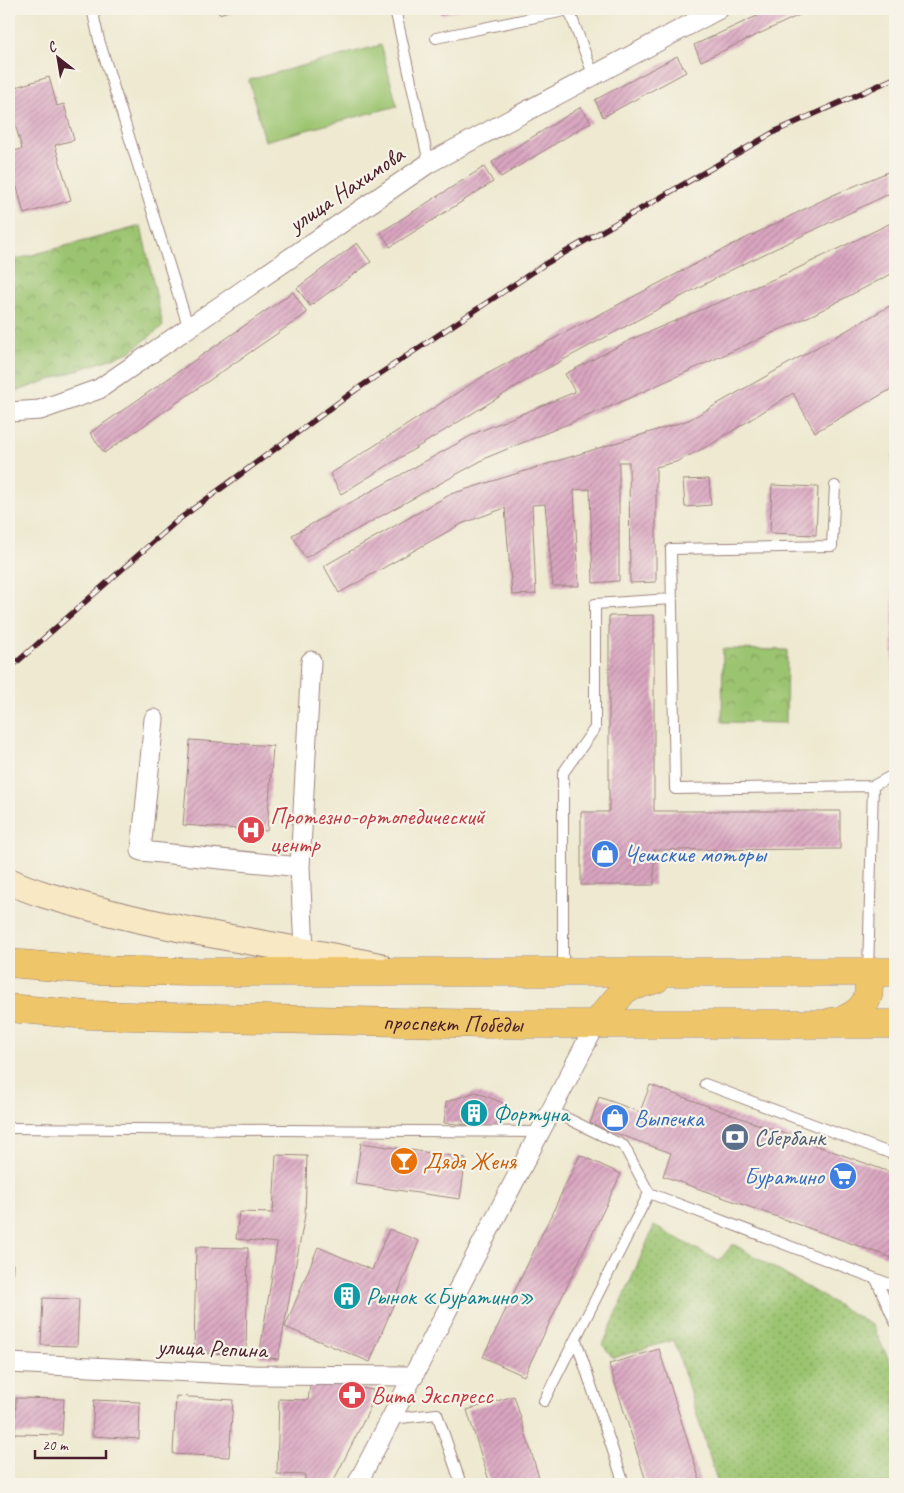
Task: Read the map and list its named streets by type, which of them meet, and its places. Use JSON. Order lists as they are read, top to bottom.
{
  "streets": {
    "main road": ["проспект Победы"],
    "street": ["улица Нахимова", "улица Репина"]
  },
  "places": {
    "hospital": ["Протезно-ортопедический центр"],
    "shop": ["Чешские моторы", "Выпечка"],
    "building": ["Фортуна", "Рынок «Буратино»"],
    "bank": ["Сбербанк"],
    "bar": ["Дядя Женя"],
    "supermarket": ["Буратино"],
    "pharmacy": ["Вита Экспресс"]
  },
  "scale_bar": "20 m",
  "north": "top left"
}
